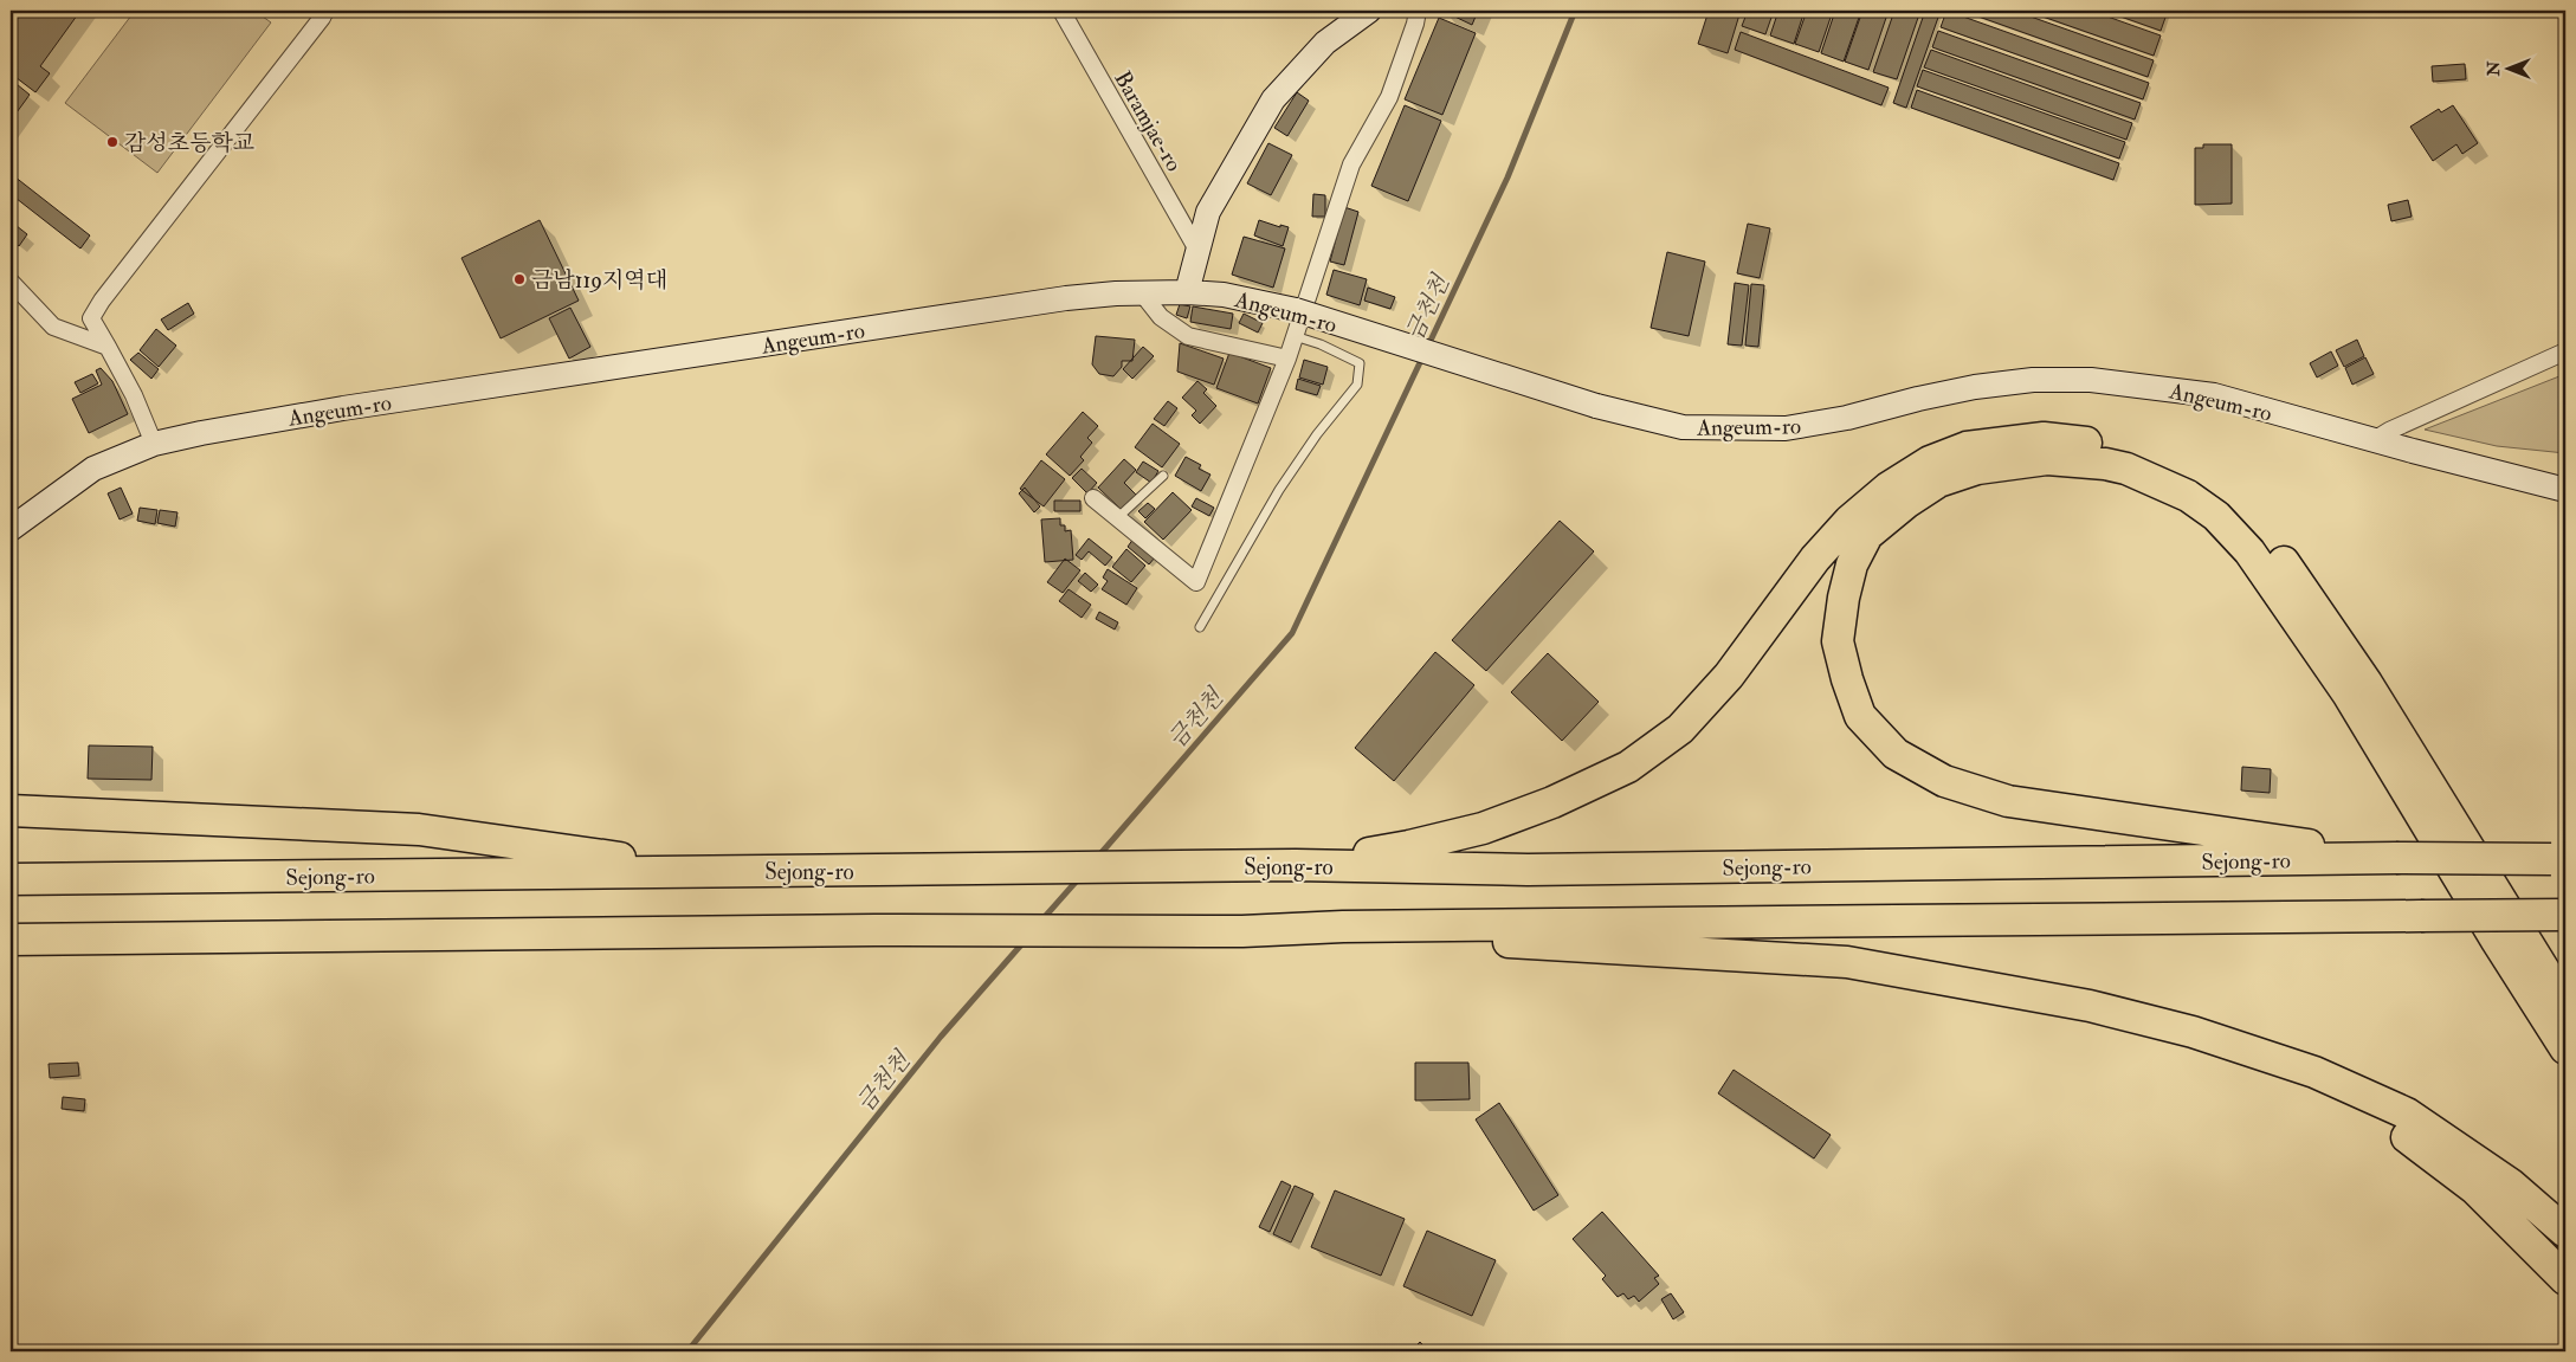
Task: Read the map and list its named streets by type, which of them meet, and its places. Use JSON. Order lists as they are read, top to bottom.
{
  "streets": {
    "highway": ["Sejong-ro"],
    "street": ["Baramjae-ro", "Angeum-ro"]
  },
  "water": ["금천천"],
  "places": ["감성초등학교", "금남119지역대"],
  "north": "left"
}
